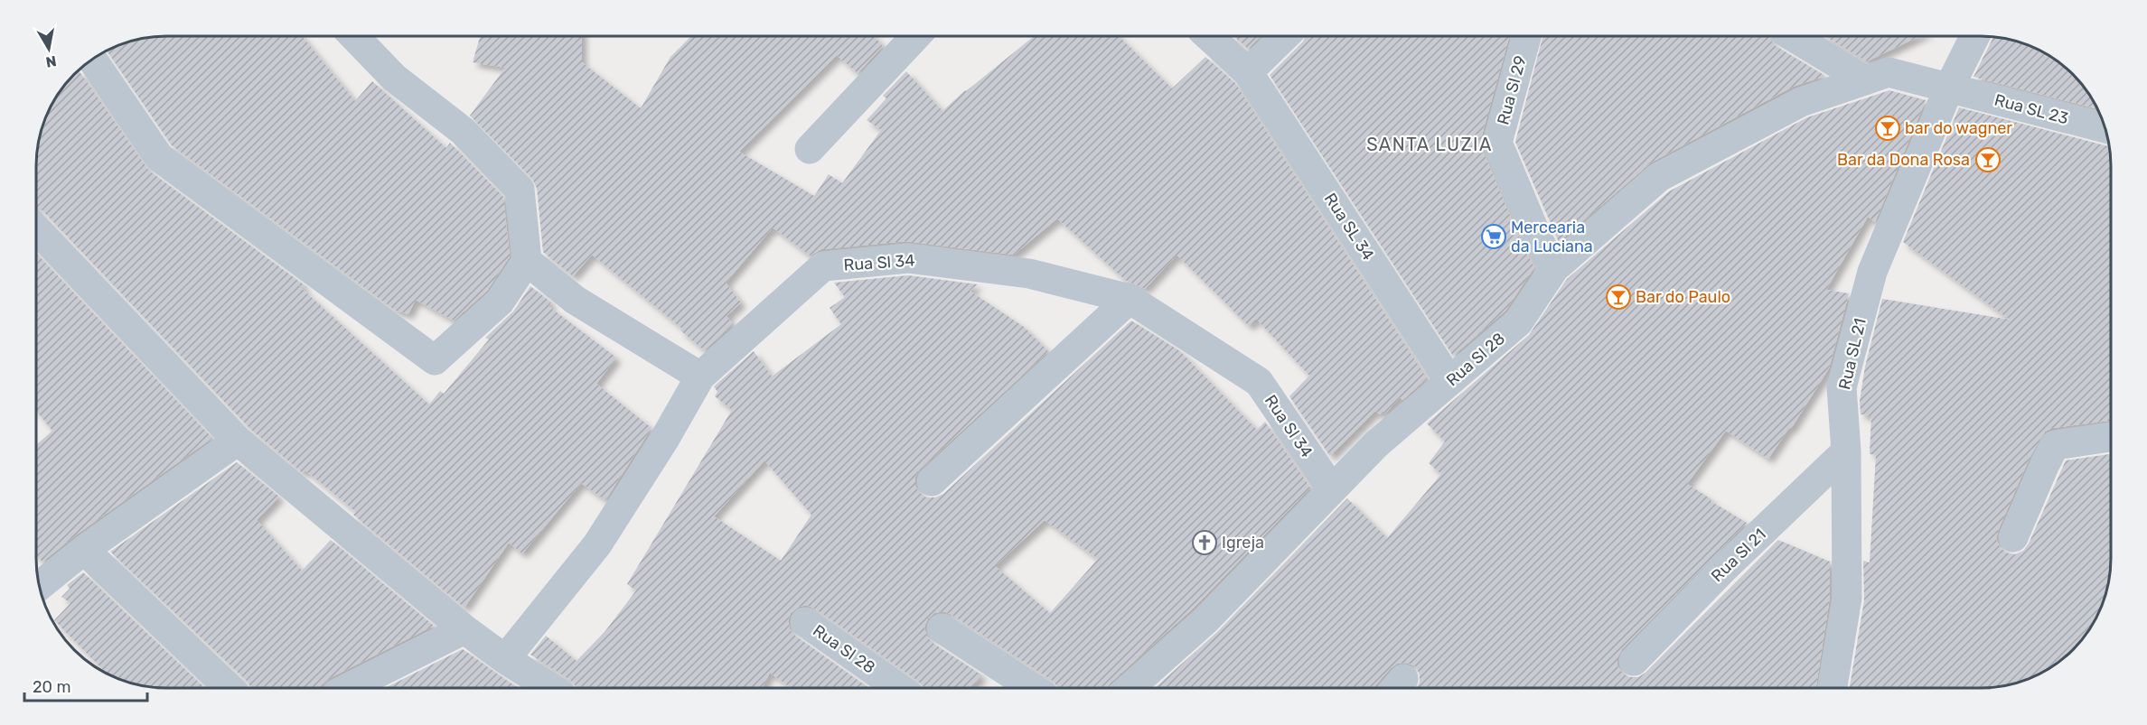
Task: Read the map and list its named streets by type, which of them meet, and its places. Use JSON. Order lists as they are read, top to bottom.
{
  "streets": {
    "street": [
      "Rua Sl 29",
      "Rua SL 23",
      "Rua SL 34",
      "Rua Sl 34",
      "Rua SL 21",
      "Rua Sl 28",
      "Rua Sl 21"
    ]
  },
  "crossings": [
    ["Rua Sl 29", "Rua Sl 28"],
    ["Rua SL 23", "Rua SL 21"],
    ["Rua SL 23", "Rua Sl 28"],
    ["Rua SL 34", "Rua Sl 28"],
    ["Rua Sl 34", "Rua Sl 28"],
    ["Rua SL 21", "Rua Sl 28"],
    ["Rua SL 21", "Rua Sl 21"]
  ],
  "districts": ["SANTA LUZIA"],
  "places": {
    "bar": ["bar do wagner", "Bar da Dona Rosa", "Bar do Paulo"],
    "supermarket": ["Mercearia da Luciana"],
    "church": ["Igreja"]
  },
  "scale_bar": "20 m",
  "north": "bottom"
}
